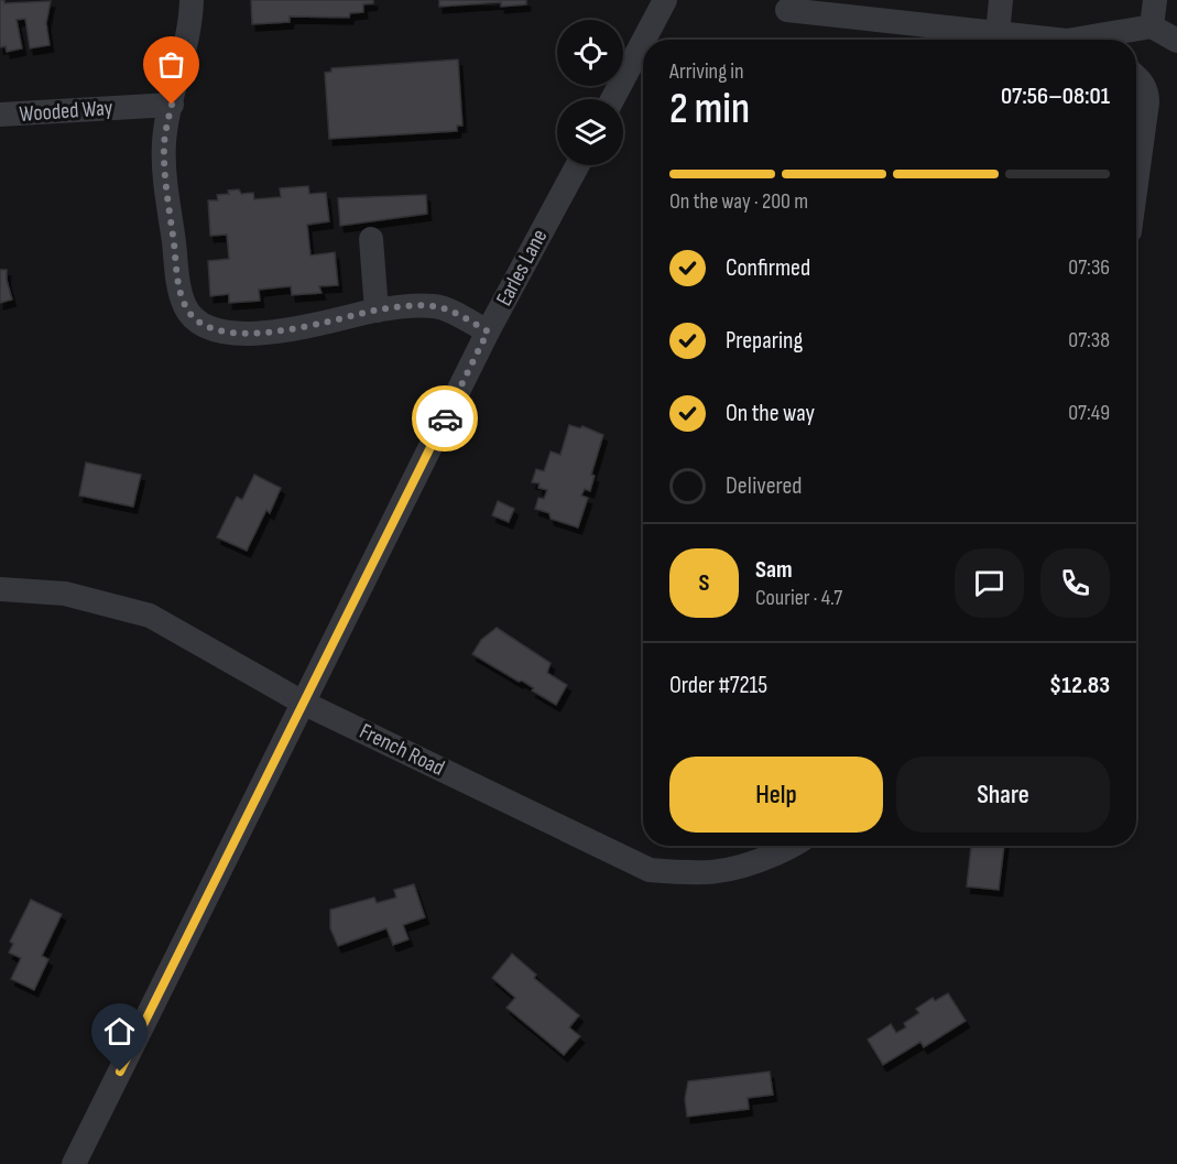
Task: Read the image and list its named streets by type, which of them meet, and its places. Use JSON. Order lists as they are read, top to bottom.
{
  "streets": {
    "street": ["Wooded Way", "Earles Lane", "French Road"]
  },
  "crossings": [
    ["Earles Lane", "French Road"]
  ],
  "page": {
    "heading": ["2 min", "Arriving in", "07:56–08:01"],
    "panel": [
      "Sam",
      "Courier · 4.7",
      "Order #7215",
      "$12.83"
    ],
    "bar": "On the way · 200 m",
    "list": [
      ["Confirmed", "07:36"],
      ["Preparing", "07:38"],
      ["On the way", "07:49"],
      "Delivered"
    ],
    "round": "S",
    "buttons": ["Help", "Share"]
  }
}
